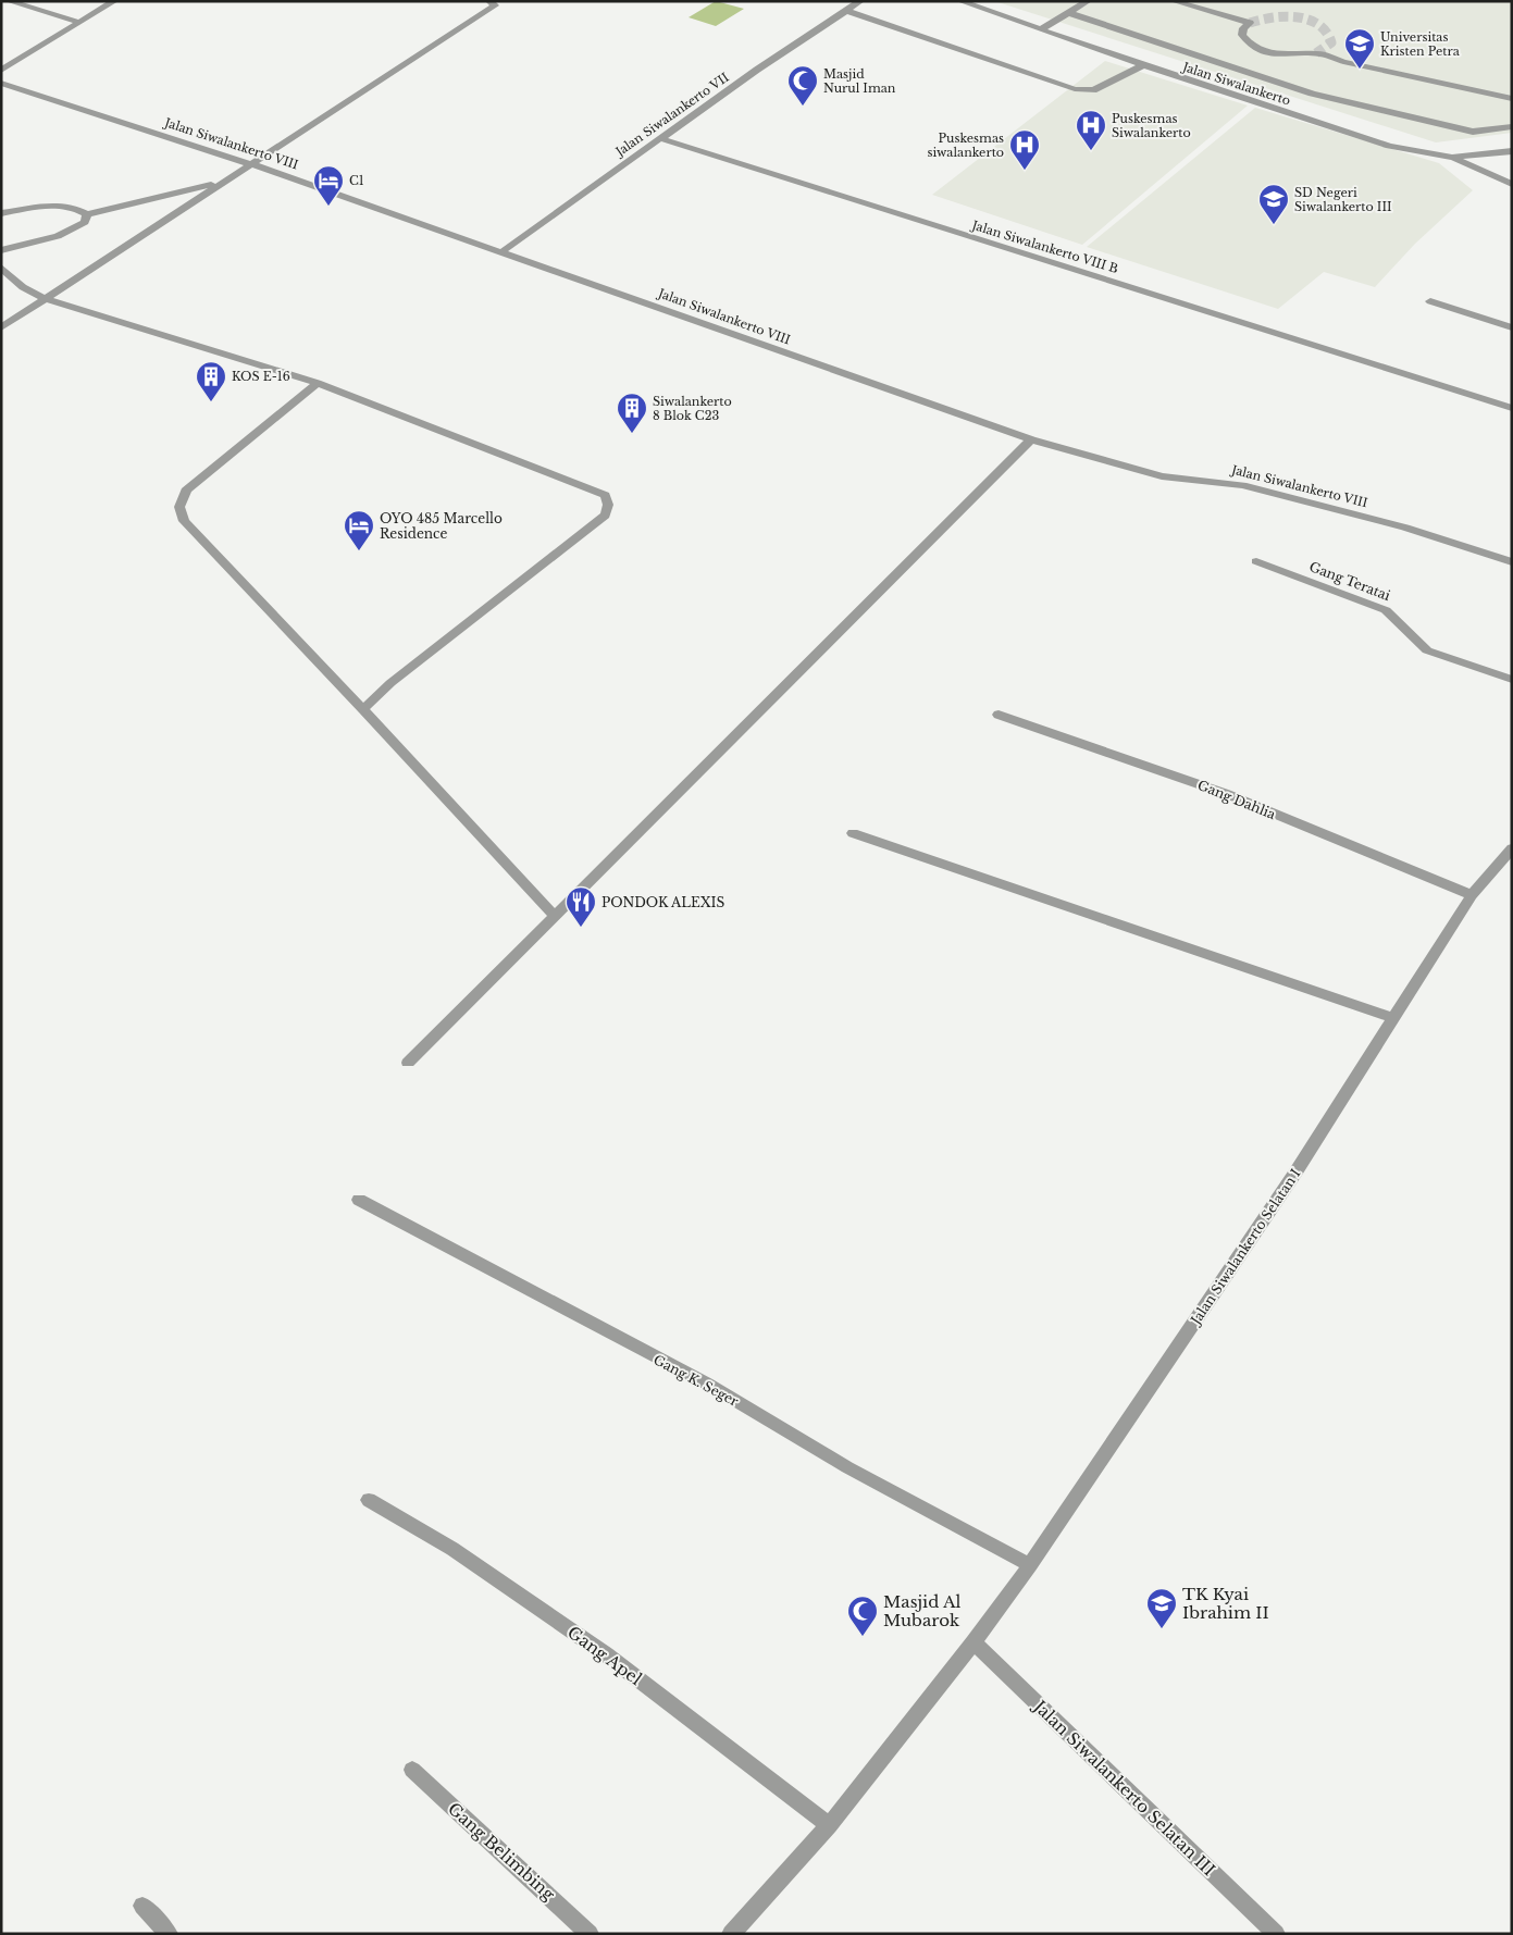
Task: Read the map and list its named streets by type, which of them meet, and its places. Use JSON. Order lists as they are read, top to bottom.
{
  "streets": {
    "street": [
      "Jalan Siwalankerto",
      "Jalan Siwalankerto VII",
      "Jalan Siwalankerto VIII",
      "Jalan Siwalankerto VIII B",
      "Gang Teratai",
      "Gang Dahlia",
      "Jalan Siwalankerto Selatan I",
      "Gang K. Seger",
      "Gang Apel",
      "Jalan Siwalankerto Selatan III",
      "Gang Belimbing"
    ]
  },
  "crossings": [
    ["Jalan Siwalankerto VII", "Jalan Siwalankerto VIII"],
    ["Jalan Siwalankerto VII", "Jalan Siwalankerto VIII B"],
    ["Gang Dahlia", "Jalan Siwalankerto Selatan I"],
    ["Jalan Siwalankerto Selatan I", "Gang K. Seger"],
    ["Jalan Siwalankerto Selatan I", "Gang Apel"],
    ["Jalan Siwalankerto Selatan I", "Jalan Siwalankerto Selatan III"]
  ],
  "places": {
    "school or university": ["Universitas Kristen Petra", "SD Negeri Siwalankerto III", "TK Kyai Ibrahim II"],
    "mosque": ["Masjid Nurul Iman", "Masjid Al Mubarok"],
    "hospital": ["Puskesmas Siwalankerto", "Puskesmas siwalankerto"],
    "hotel": ["C1", "OYO 485 Marcello Residence"],
    "building": ["KOS E-16", "Siwalankerto 8 Blok C23"],
    "restaurant": ["PONDOK ALEXIS"]
  }
}
